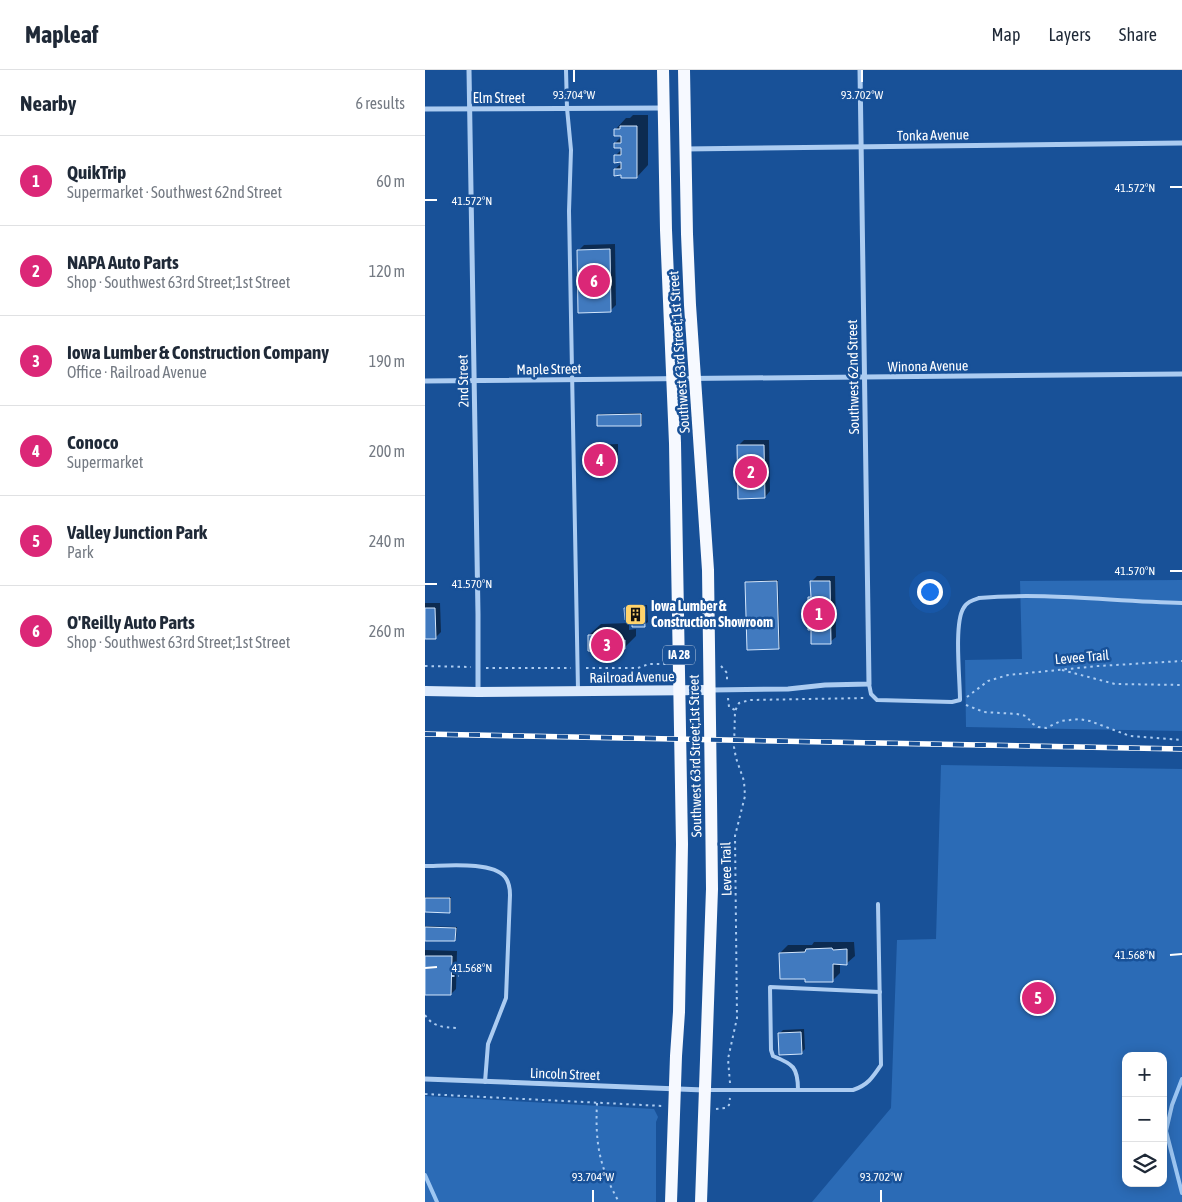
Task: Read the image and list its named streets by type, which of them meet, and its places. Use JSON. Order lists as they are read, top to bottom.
{
  "streets": {
    "main road": ["Southwest 63rd Street;1st Street", "IA 28", "Railroad Avenue"],
    "street": [
      "Elm Street",
      "Tonka Avenue",
      "Winona Avenue",
      "Maple Street",
      "Southwest 62nd Street",
      "2nd Street",
      "Lincoln Street"
    ],
    "path": ["Levee Trail"]
  },
  "crossings": [
    ["Elm Street", "Southwest 63rd Street;1st Street"],
    ["Elm Street", "2nd Street"],
    ["Tonka Avenue", "Southwest 63rd Street;1st Street"],
    ["Tonka Avenue", "Southwest 62nd Street"],
    ["Southwest 63rd Street;1st Street", "Winona Avenue"],
    ["Southwest 63rd Street;1st Street", "Maple Street"],
    ["Southwest 63rd Street;1st Street", "Railroad Avenue"],
    ["Southwest 63rd Street;1st Street", "Lincoln Street"],
    ["Winona Avenue", "Maple Street"],
    ["Winona Avenue", "Southwest 62nd Street"],
    ["Maple Street", "2nd Street"],
    ["Southwest 62nd Street", "Railroad Avenue"],
    ["2nd Street", "Railroad Avenue"]
  ],
  "places": {
    "building": ["Iowa Lumber & Construction Showroom"]
  },
  "page": {
    "header": "Mapleaf",
    "nav": ["Map", "Layers", "Share"],
    "heading": ["Nearby", "6 results"],
    "list": [
      {
        "mark": "1",
        "name": "QuikTrip",
        "note": "Supermarket · Southwest 62nd Street",
        "value": "60 m"
      },
      {
        "mark": "2",
        "name": "NAPA Auto Parts",
        "note": "Shop · Southwest 63rd Street;1st Street",
        "value": "120 m"
      },
      {
        "mark": "3",
        "name": "Iowa Lumber & Construction Company",
        "note": "Office · Railroad Avenue",
        "value": "190 m"
      },
      {
        "mark": "4",
        "name": "Conoco",
        "note": "Supermarket",
        "value": "200 m"
      },
      {
        "mark": "5",
        "name": "Valley Junction Park",
        "note": "Park",
        "value": "240 m"
      },
      {
        "mark": "6",
        "name": "O'Reilly Auto Parts",
        "note": "Shop · Southwest 63rd Street;1st Street",
        "value": "260 m"
      }
    ],
    "pins": [
      "6",
      "4",
      "2",
      "1",
      "3",
      "5"
    ],
    "map_buttons": ["+", "−"]
  },
  "coordinates": [
    "93.704°W",
    "93.702°W",
    "41.572°N",
    "41.570°N",
    "41.568°N"
  ]
}
